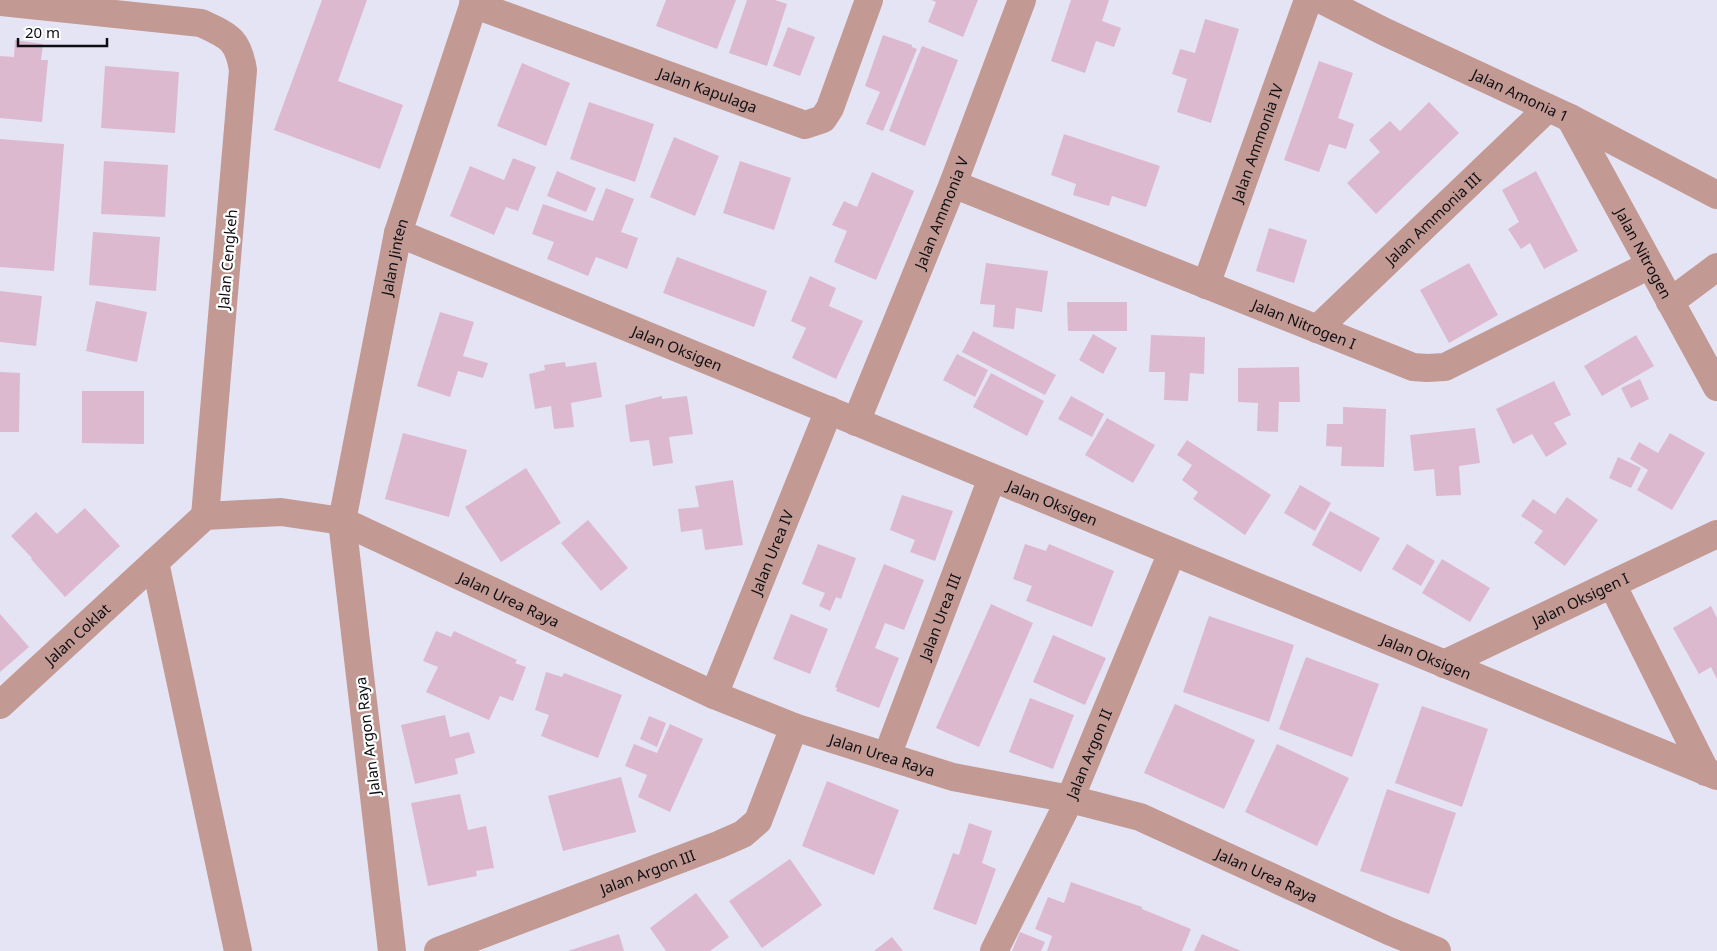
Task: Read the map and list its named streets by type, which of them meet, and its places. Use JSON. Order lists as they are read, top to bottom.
{
  "streets": {
    "street": [
      "Jalan Kapulaga",
      "Jalan Amonia 1",
      "Jalan Ammonia IV",
      "Jalan Ammonia V",
      "Jalan Ammonia III",
      "Jalan Nitrogen",
      "Jalan Jinten",
      "Jalan Cengkeh",
      "Jalan Nitrogen I",
      "Jalan Oksigen",
      "Jalan Urea IV",
      "Jalan Oksigen I",
      "Jalan Urea Raya",
      "Jalan Urea III",
      "Jalan Coklat",
      "Jalan Argon Raya",
      "Jalan Argon II",
      "Jalan Argon III"
    ]
  },
  "crossings": [
    ["Jalan Kapulaga", "Jalan Jinten"],
    ["Jalan Amonia 1", "Jalan Ammonia III"],
    ["Jalan Amonia 1", "Jalan Nitrogen"],
    ["Jalan Ammonia IV", "Jalan Nitrogen I"],
    ["Jalan Ammonia V", "Jalan Nitrogen I"],
    ["Jalan Ammonia V", "Jalan Oksigen"],
    ["Jalan Ammonia III", "Jalan Nitrogen"],
    ["Jalan Ammonia III", "Jalan Nitrogen I"],
    ["Jalan Nitrogen", "Jalan Nitrogen I"],
    ["Jalan Jinten", "Jalan Oksigen"],
    ["Jalan Jinten", "Jalan Urea Raya"],
    ["Jalan Jinten", "Jalan Argon Raya"],
    ["Jalan Cengkeh", "Jalan Urea Raya"],
    ["Jalan Cengkeh", "Jalan Coklat"],
    ["Jalan Oksigen", "Jalan Urea IV"],
    ["Jalan Oksigen", "Jalan Oksigen I"],
    ["Jalan Oksigen", "Jalan Urea III"],
    ["Jalan Oksigen", "Jalan Argon II"],
    ["Jalan Urea IV", "Jalan Urea Raya"],
    ["Jalan Urea Raya", "Jalan Urea III"],
    ["Jalan Urea Raya", "Jalan Coklat"],
    ["Jalan Urea Raya", "Jalan Argon Raya"],
    ["Jalan Urea Raya", "Jalan Argon II"],
    ["Jalan Urea Raya", "Jalan Argon III"]
  ],
  "scale_bar": "20 m"
}
